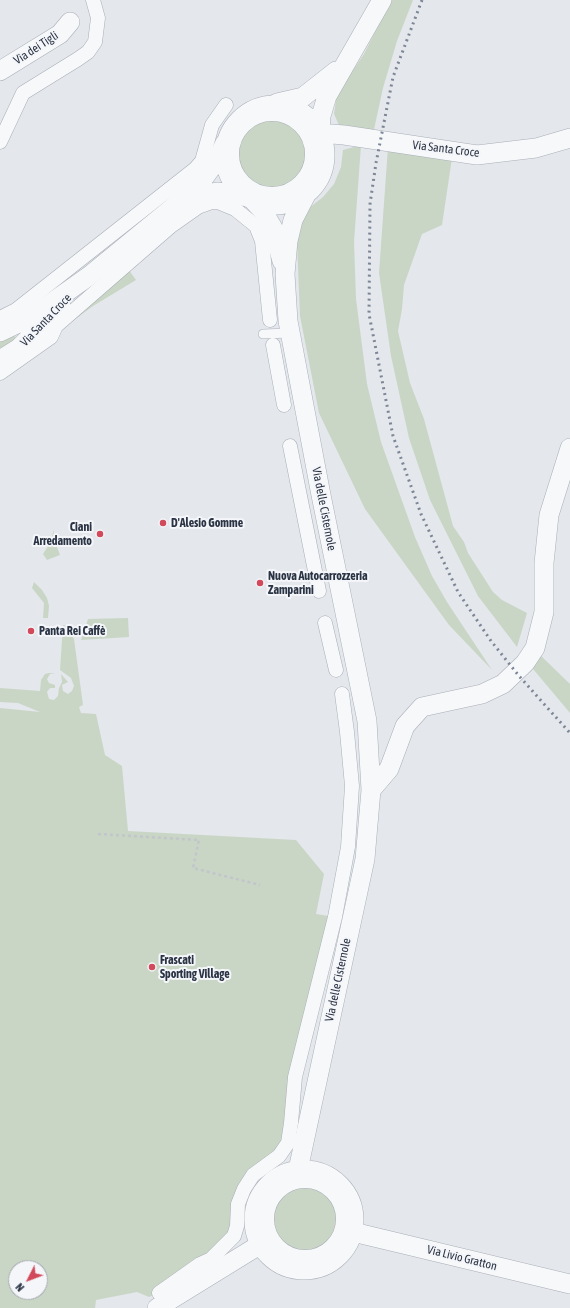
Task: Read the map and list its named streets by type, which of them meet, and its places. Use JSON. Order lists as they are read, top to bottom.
{
  "streets": {
    "street": [
      "Via dei Tigli",
      "Via Santa Croce",
      "Via delle Cisternole",
      "Via Livio Gratton"
    ]
  },
  "crossings": [
    ["Via Santa Croce", "Via delle Cisternole"]
  ],
  "places": [
    "D'Alesio Gomme",
    "Ciani Arredamento",
    "Nuova Autocarrozzeria Zamparini",
    "Panta Rei Caffè",
    "Frascati Sporting Village"
  ],
  "north": "bottom left"
}
